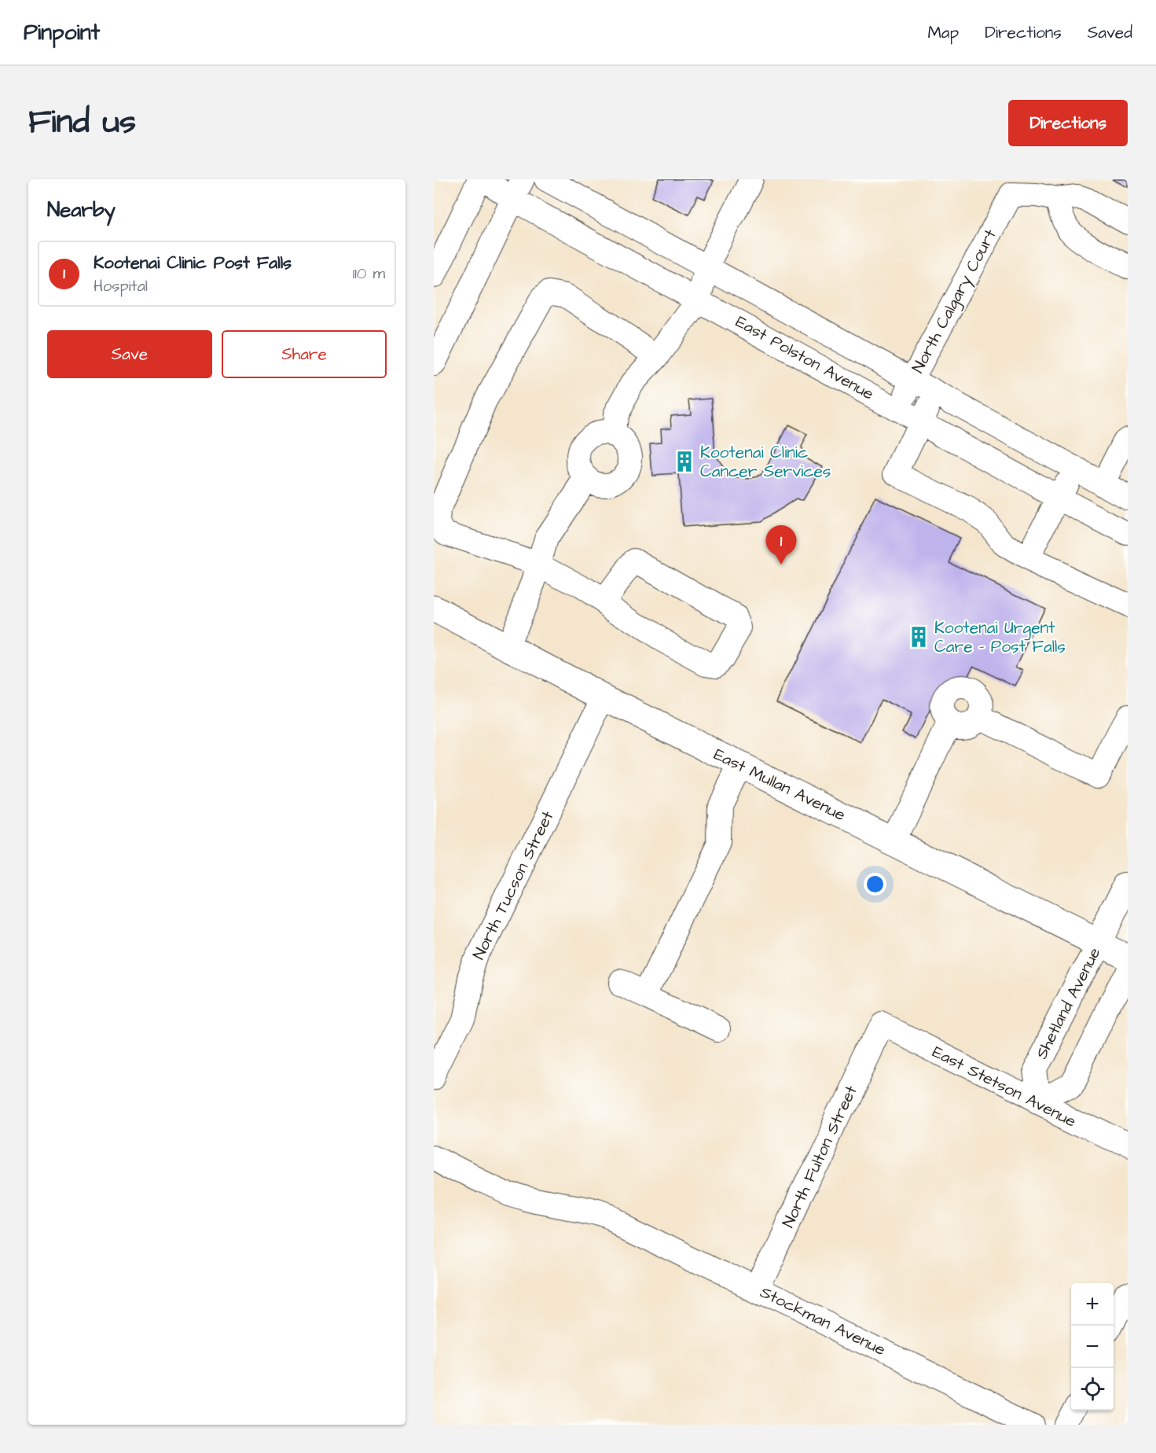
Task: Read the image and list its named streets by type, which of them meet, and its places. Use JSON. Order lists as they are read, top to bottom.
{
  "streets": {
    "main road": ["East Mullan Avenue"],
    "street": [
      "North Calgary Court",
      "East Polston Avenue",
      "North Tucson Street",
      "Shetland Avenue",
      "East Stetson Avenue",
      "North Fulton Street",
      "Stockman Avenue"
    ]
  },
  "crossings": [
    ["North Calgary Court", "East Polston Avenue"],
    ["East Mullan Avenue", "North Tucson Street"],
    ["East Mullan Avenue", "Shetland Avenue"],
    ["Shetland Avenue", "East Stetson Avenue"],
    ["East Stetson Avenue", "North Fulton Street"],
    ["North Fulton Street", "Stockman Avenue"]
  ],
  "places": {
    "building": ["Kootenai Clinic Cancer Services", "Kootenai Urgent Care - Post Falls"]
  },
  "page": {
    "header": "Pinpoint",
    "nav": ["Map", "Directions", "Saved"],
    "title": "Find us",
    "buttons": [
      "Directions",
      ["Save", "Share"]
    ],
    "heading": "Nearby",
    "list": [
      {
        "mark": "1",
        "name": "Kootenai Clinic Post Falls",
        "note": "Hospital",
        "value": "110 m"
      }
    ],
    "pins": "1",
    "map_buttons": ["+", "−"]
  }
}
